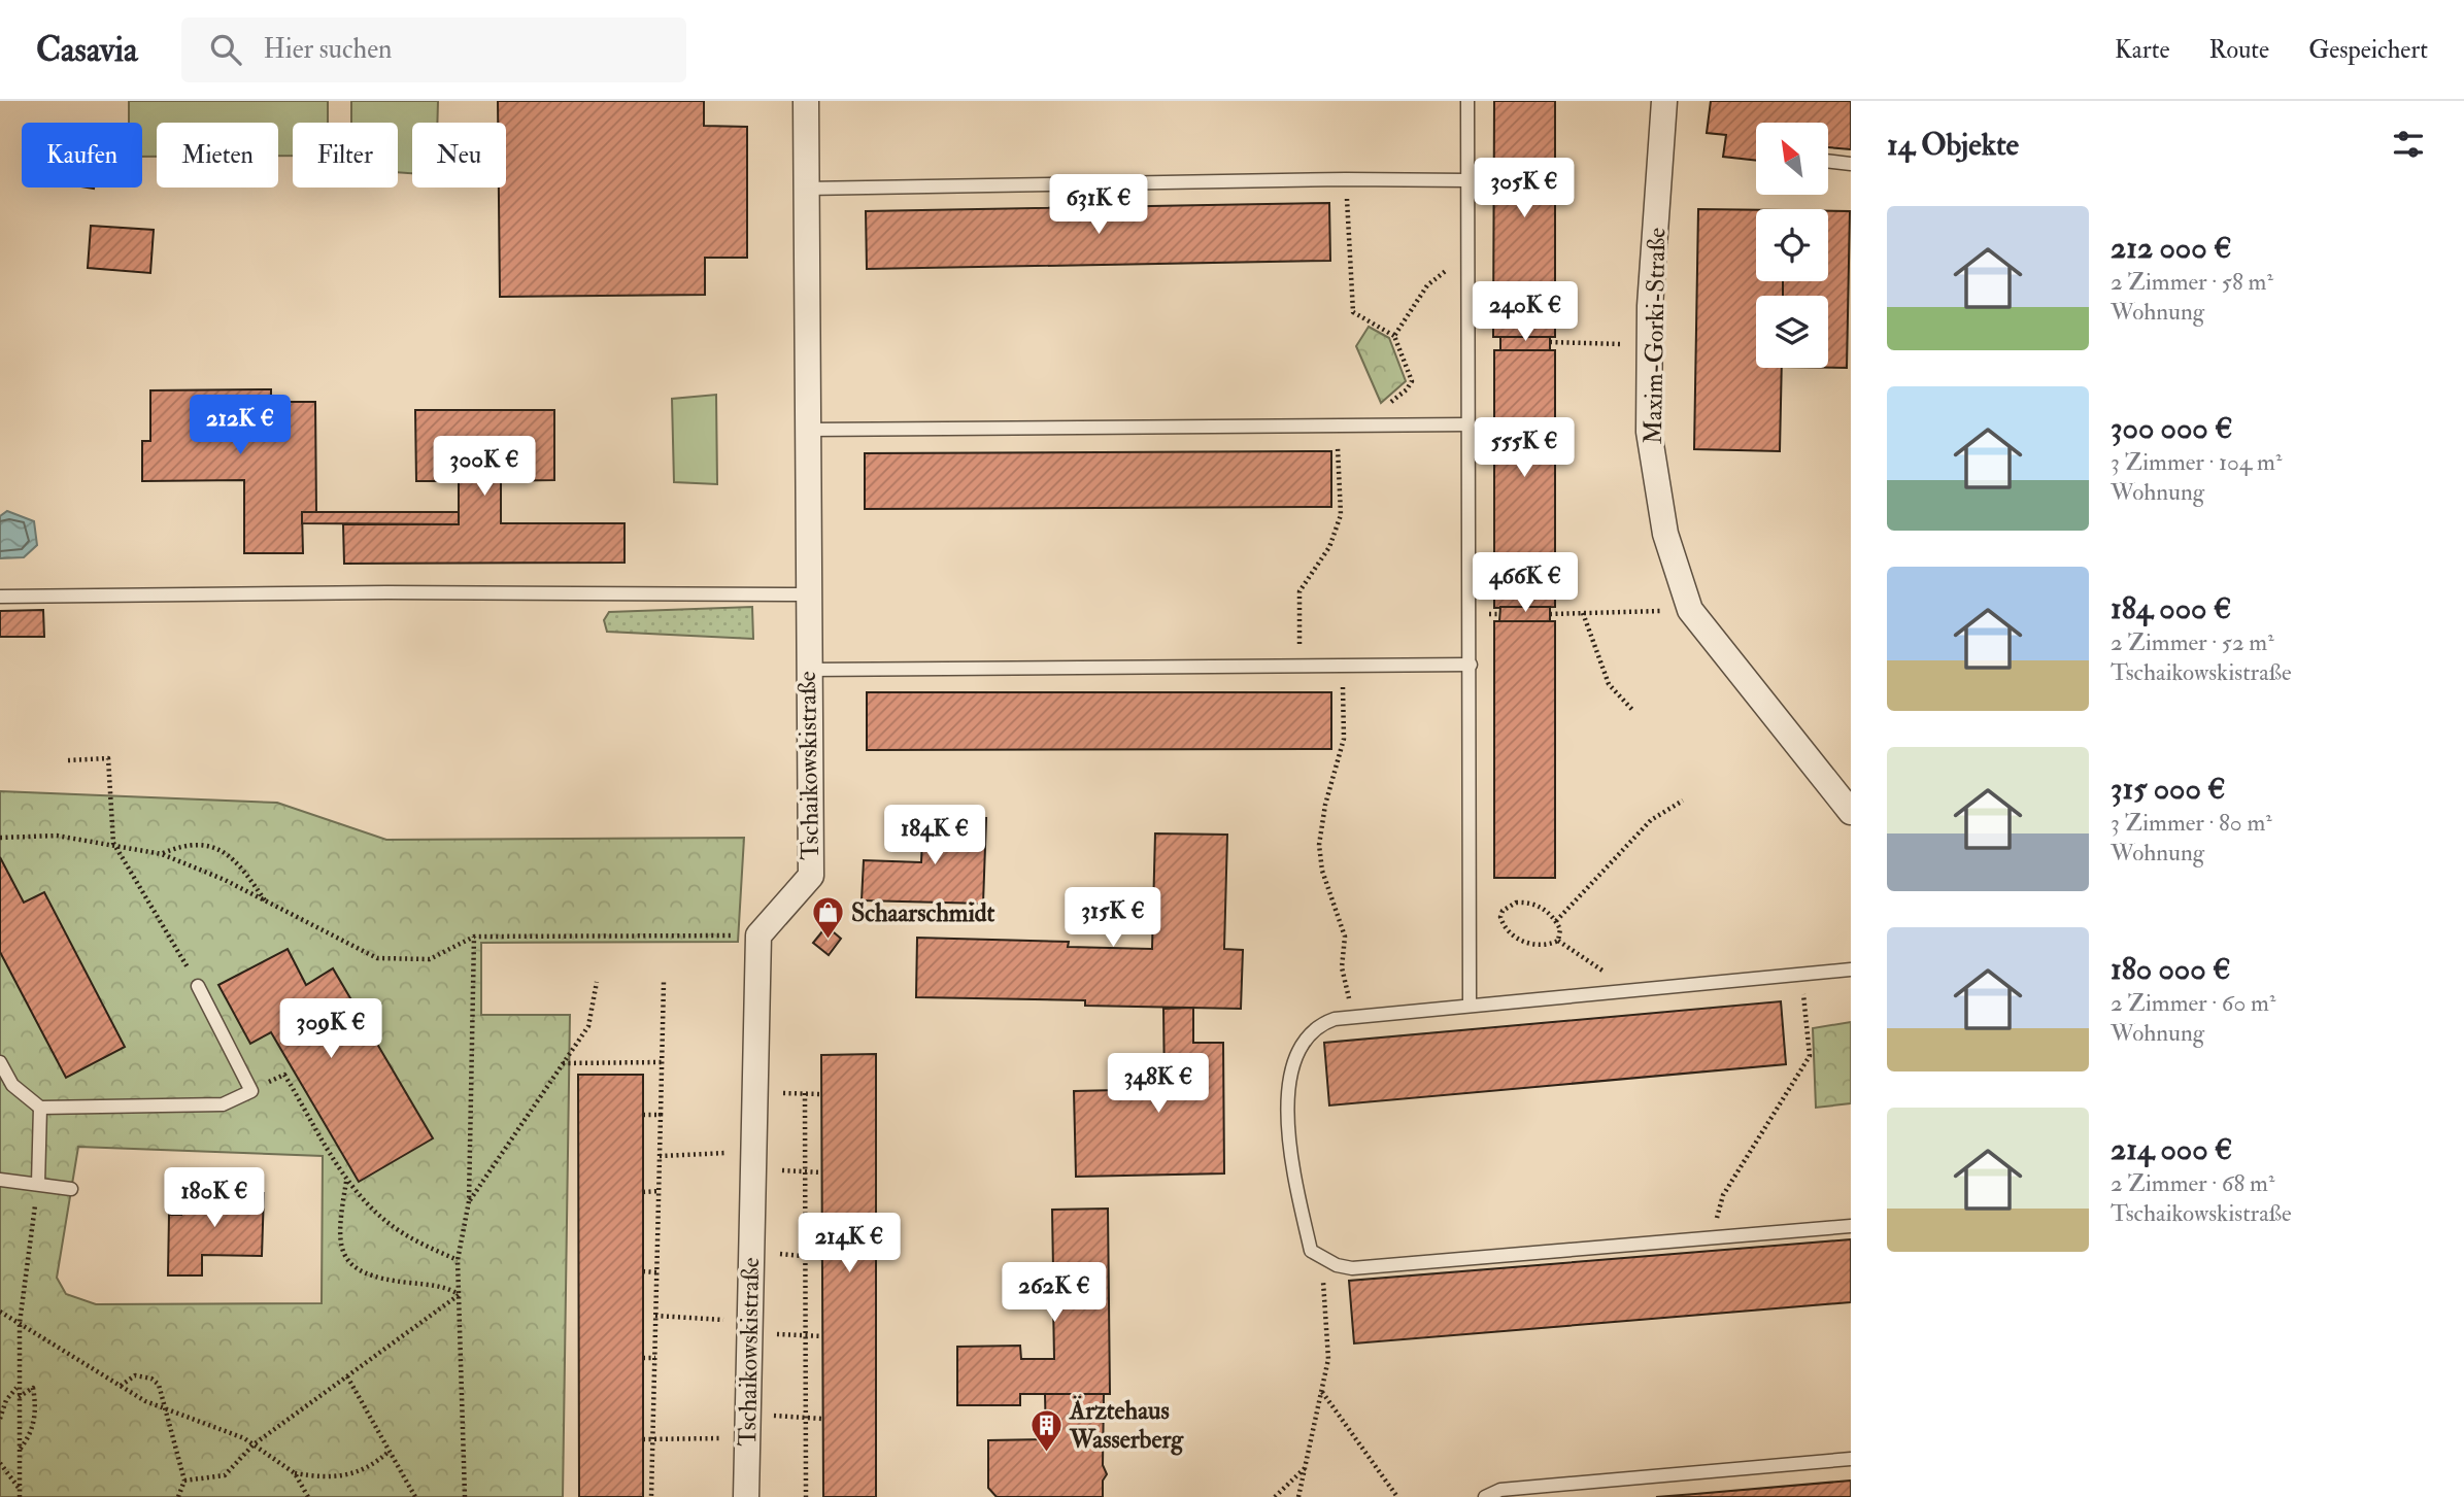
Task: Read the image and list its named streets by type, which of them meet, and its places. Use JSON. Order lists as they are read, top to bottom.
{
  "streets": {
    "street": ["Maxim-Gorki-Straße", "Tschaikowskistraße"]
  },
  "places": {
    "shop": ["Schaarschmidt"],
    "building": ["Ärztehaus Wasserberg"]
  },
  "north": "top left",
  "page": {
    "header": "Casavia",
    "search": "Hier suchen",
    "nav": ["Karte", "Route", "Gespeichert"],
    "heading": "14 Objekte",
    "chip": [
      "Kaufen",
      "Mieten",
      "Filter",
      "Neu"
    ],
    "price": [
      "305K €",
      "631K €",
      "240K €",
      "212K €",
      "555K €",
      "300K €",
      "466K €",
      "184K €",
      "315K €",
      "309K €",
      "348K €",
      "180K €",
      "214K €",
      "262K €"
    ],
    "list": [
      {
        "name": "212 000 €",
        "note": "2 Zimmer · 58 m² · Wohnung"
      },
      {
        "name": "300 000 €",
        "note": "3 Zimmer · 104 m² · Wohnung"
      },
      {
        "name": "184 000 €",
        "note": "2 Zimmer · 52 m² · Tschaikowskistraße"
      },
      {
        "name": "315 000 €",
        "note": "3 Zimmer · 80 m² · Wohnung"
      },
      {
        "name": "180 000 €",
        "note": "2 Zimmer · 60 m² · Wohnung"
      },
      {
        "name": "214 000 €",
        "note": "2 Zimmer · 68 m² · Tschaikowskistraße"
      }
    ]
  }
}
